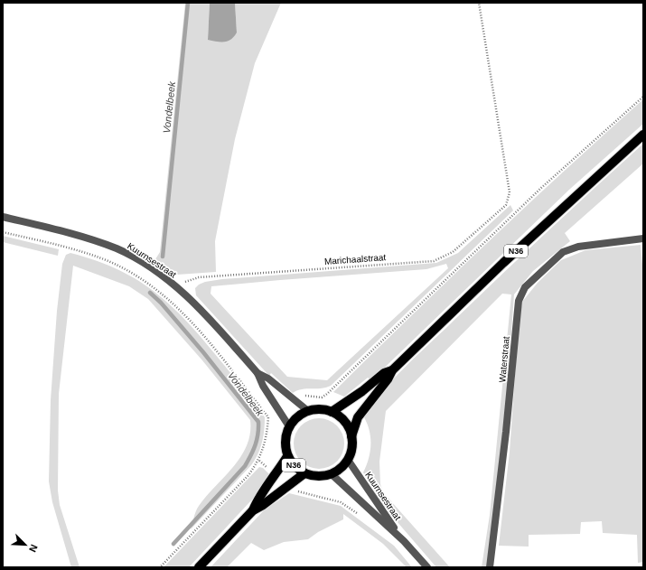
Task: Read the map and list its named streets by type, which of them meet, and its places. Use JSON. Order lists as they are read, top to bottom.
{
  "streets": {
    "main road": ["N36"],
    "street": ["Kuurnsestraat", "Waterstraat"],
    "path": ["Marichaalstraat"]
  },
  "crossings": [
    ["N36", "Kuurnsestraat"],
    ["Marichaalstraat", "Kuurnsestraat"]
  ],
  "water": ["Vondelbeek"],
  "north": "bottom right"
}
